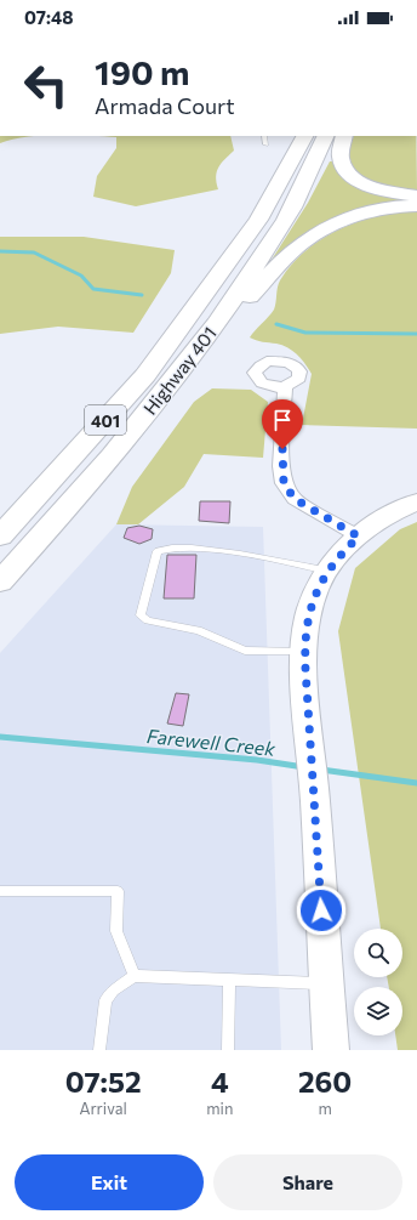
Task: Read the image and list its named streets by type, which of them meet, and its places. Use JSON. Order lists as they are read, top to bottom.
{
  "streets": {
    "highway": ["Highway 401", "401"]
  },
  "water": ["Farewell Creek"],
  "page": {
    "status": "07:48",
    "turn": ["190 m", "Armada Court"],
    "eta": [
      "07:52",
      "Arrival",
      "4",
      "min",
      "260",
      "m"
    ],
    "buttons": ["Exit", "Share"]
  }
}
